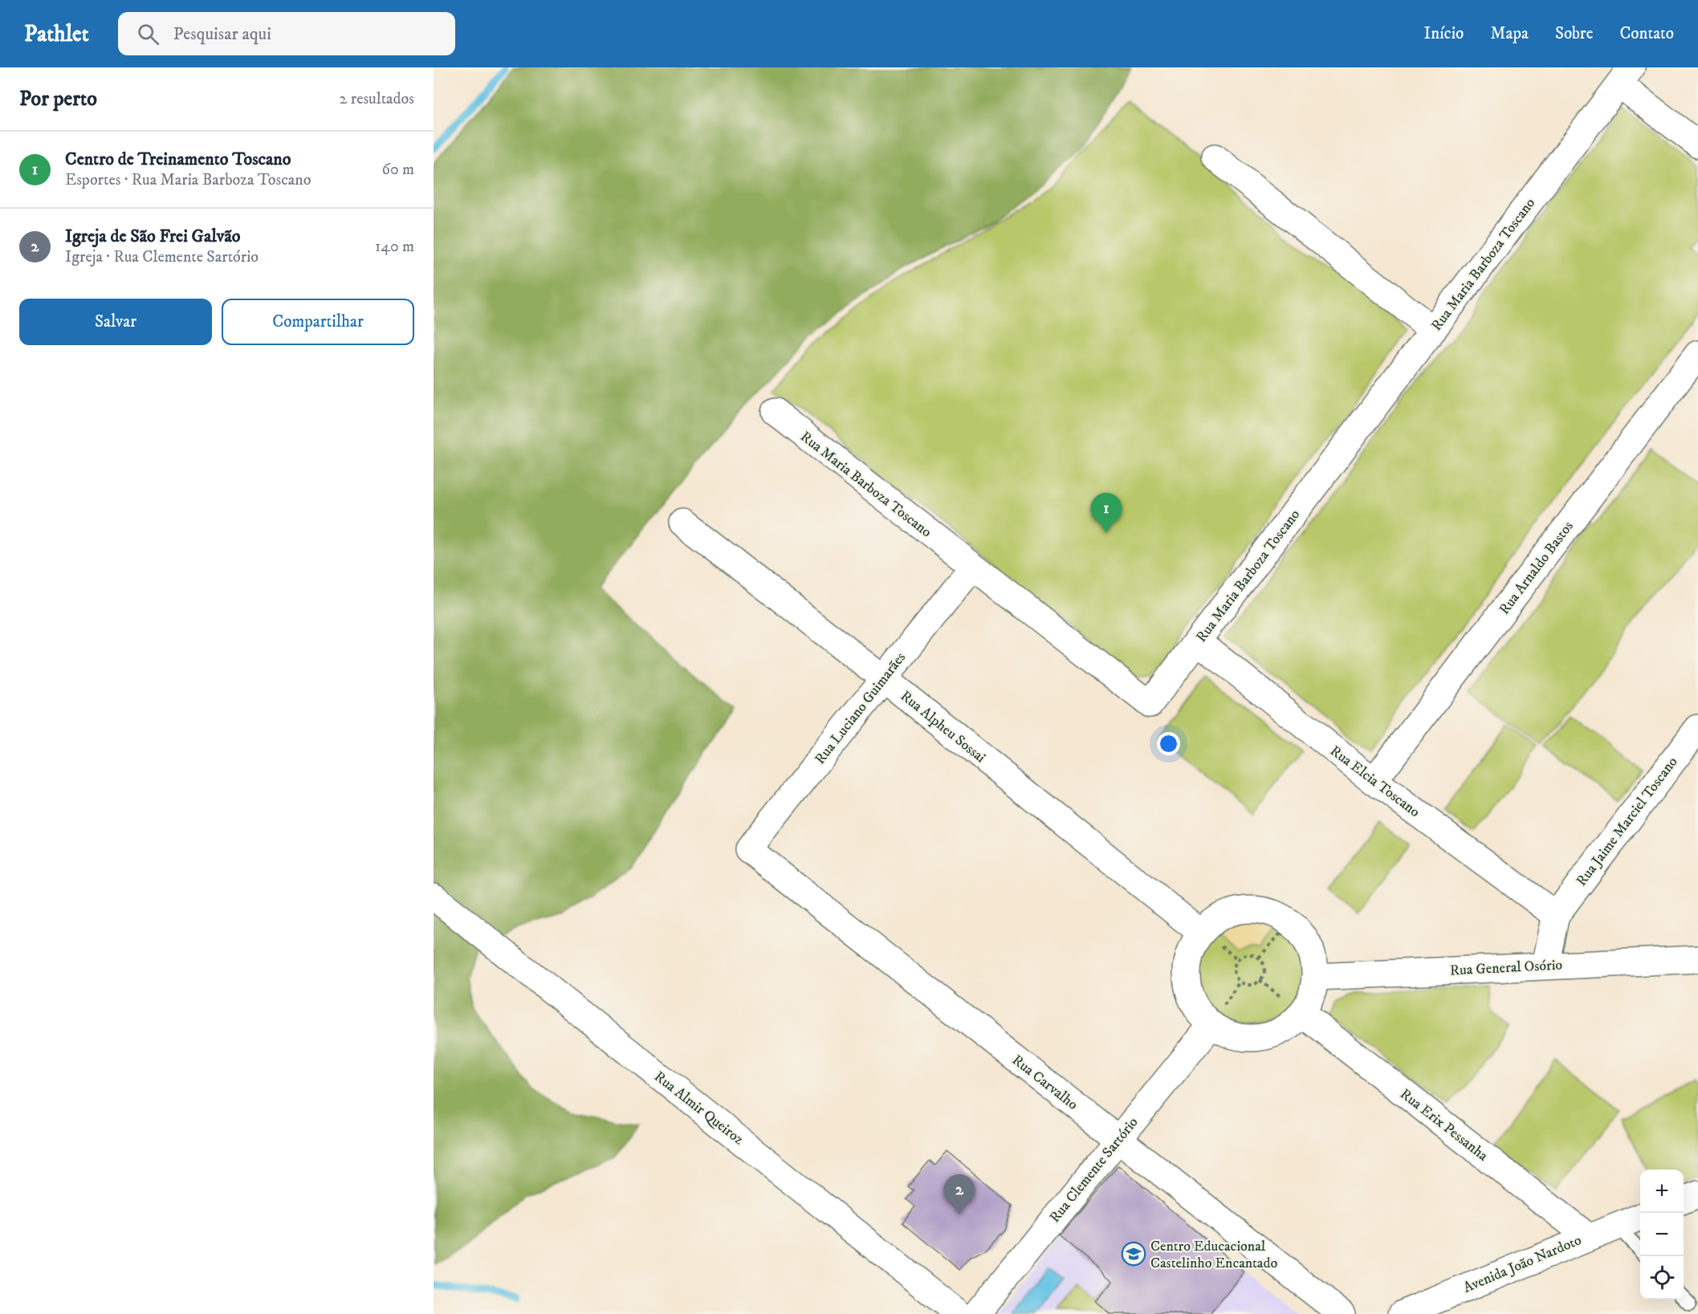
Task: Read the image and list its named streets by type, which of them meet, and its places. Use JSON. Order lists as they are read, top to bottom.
{
  "streets": {
    "street": [
      "Rua Maria Barboza Toscano",
      "Rua Arnaldo Bastos",
      "Rua Luciano Guimarães",
      "Rua Alpheu Sossai",
      "Rua Elcia Toscano",
      "Rua Jaime Marciel Toscano",
      "Rua General Osório",
      "Rua Carvalho",
      "Rua Almir Queiroz",
      "Rua Erix Pessanha",
      "Rua Clemente Sartório",
      "Avenida João Nardoto"
    ]
  },
  "crossings": [
    ["Rua Maria Barboza Toscano", "Rua Luciano Guimarães"],
    ["Rua Maria Barboza Toscano", "Rua Elcia Toscano"],
    ["Rua Arnaldo Bastos", "Rua Elcia Toscano"],
    ["Rua Luciano Guimarães", "Rua Alpheu Sossai"],
    ["Rua Luciano Guimarães", "Rua Carvalho"],
    ["Rua Elcia Toscano", "Rua Jaime Marciel Toscano"],
    ["Rua Carvalho", "Rua Clemente Sartório"],
    ["Rua Erix Pessanha", "Avenida João Nardoto"]
  ],
  "places": {
    "school or university": ["Centro Educacional Castelinho Encantado"]
  },
  "page": {
    "header": "Pathlet",
    "search": "Pesquisar aqui",
    "nav": [
      "Início",
      "Mapa",
      "Sobre",
      "Contato"
    ],
    "heading": ["Por perto", "2 resultados"],
    "list": [
      {
        "mark": "1",
        "name": "Centro de Treinamento Toscano",
        "note": "Esportes · Rua Maria Barboza Toscano",
        "value": "60 m"
      },
      {
        "mark": "2",
        "name": "Igreja de São Frei Galvão",
        "note": "Igreja · Rua Clemente Sartório",
        "value": "140 m"
      }
    ],
    "buttons": ["Salvar", "Compartilhar"],
    "pins": ["1", "2"],
    "map_buttons": ["+", "−"]
  }
}
